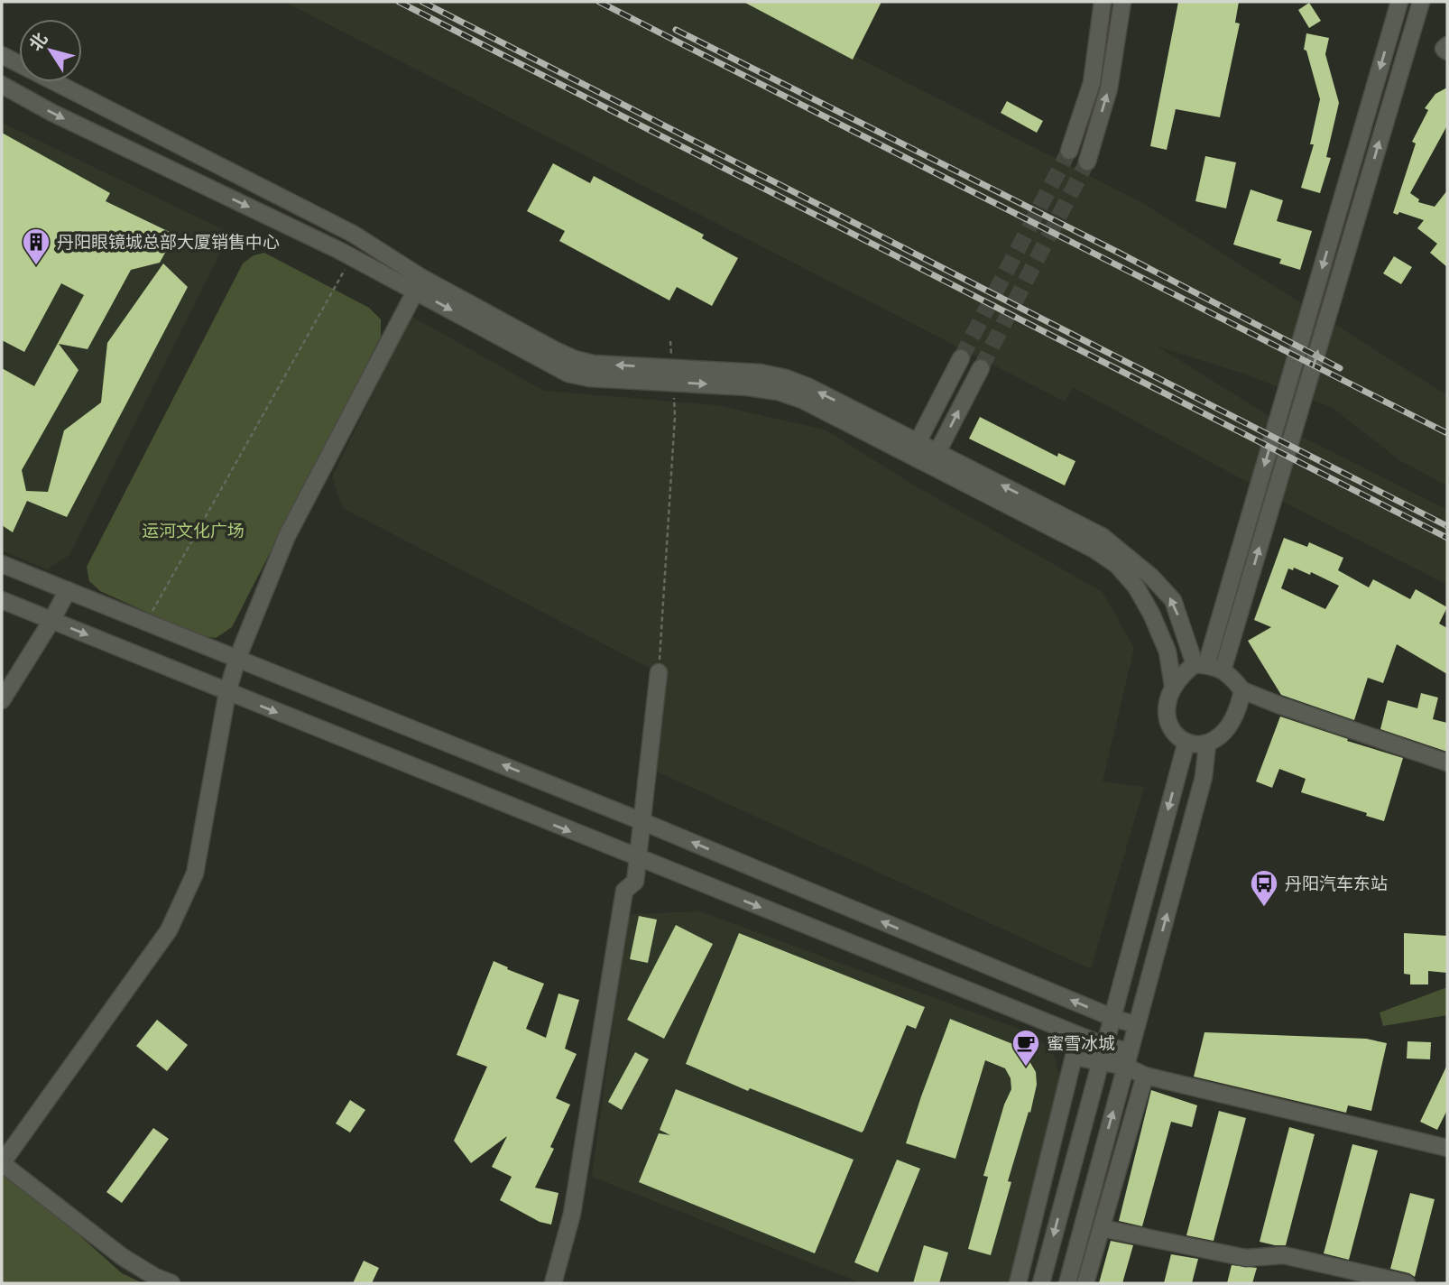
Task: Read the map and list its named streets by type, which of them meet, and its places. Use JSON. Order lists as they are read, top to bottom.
{
  "parks": ["运河文化广场"],
  "places": {
    "building": ["丹阳眼镜城总部大厦销售中心"],
    "bus stop": ["丹阳汽车东站"],
    "cafe": ["蜜雪冰城"]
  },
  "north": "top left"
}
